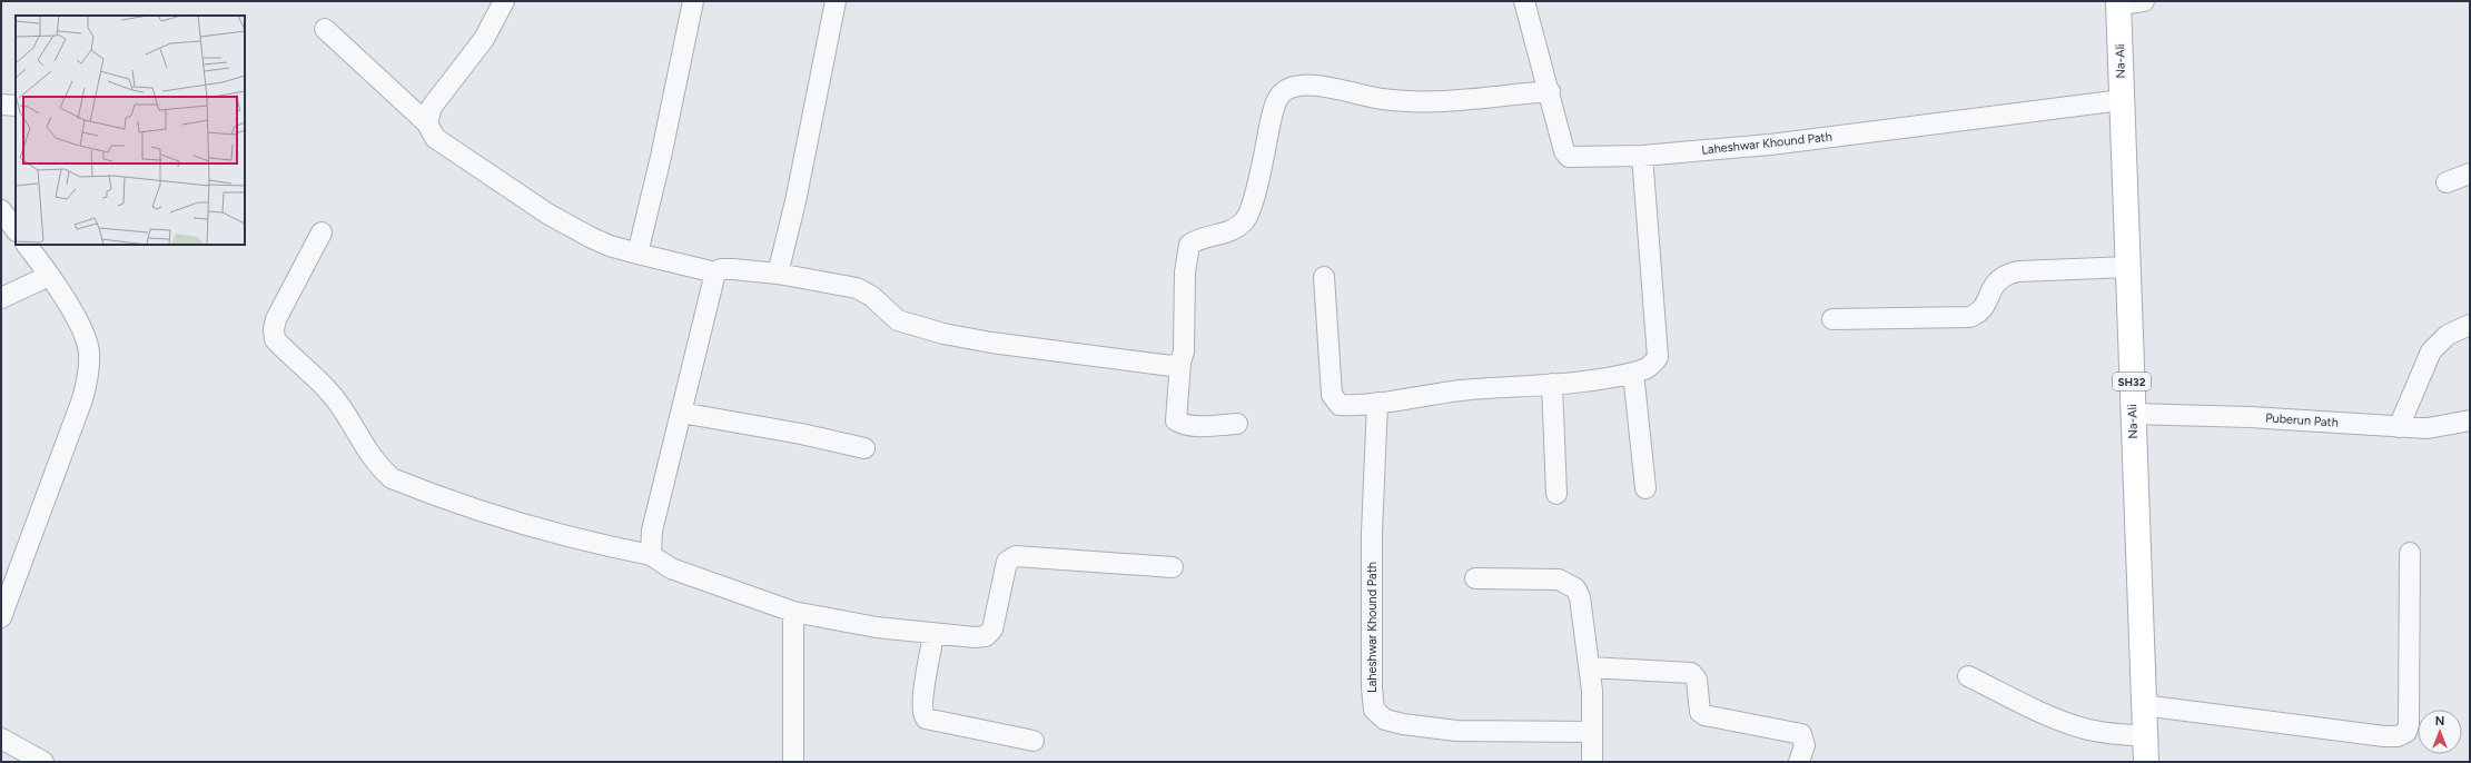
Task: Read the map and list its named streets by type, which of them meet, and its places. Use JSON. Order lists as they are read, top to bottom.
{
  "streets": {
    "main road": ["Na-Ali", "SH32"],
    "street": ["Laheshwar Khound Path", "Puberun Path"]
  },
  "crossings": [
    ["Na-Ali", "Laheshwar Khound Path"],
    ["Na-Ali", "Puberun Path"]
  ],
  "north": "top"
}
